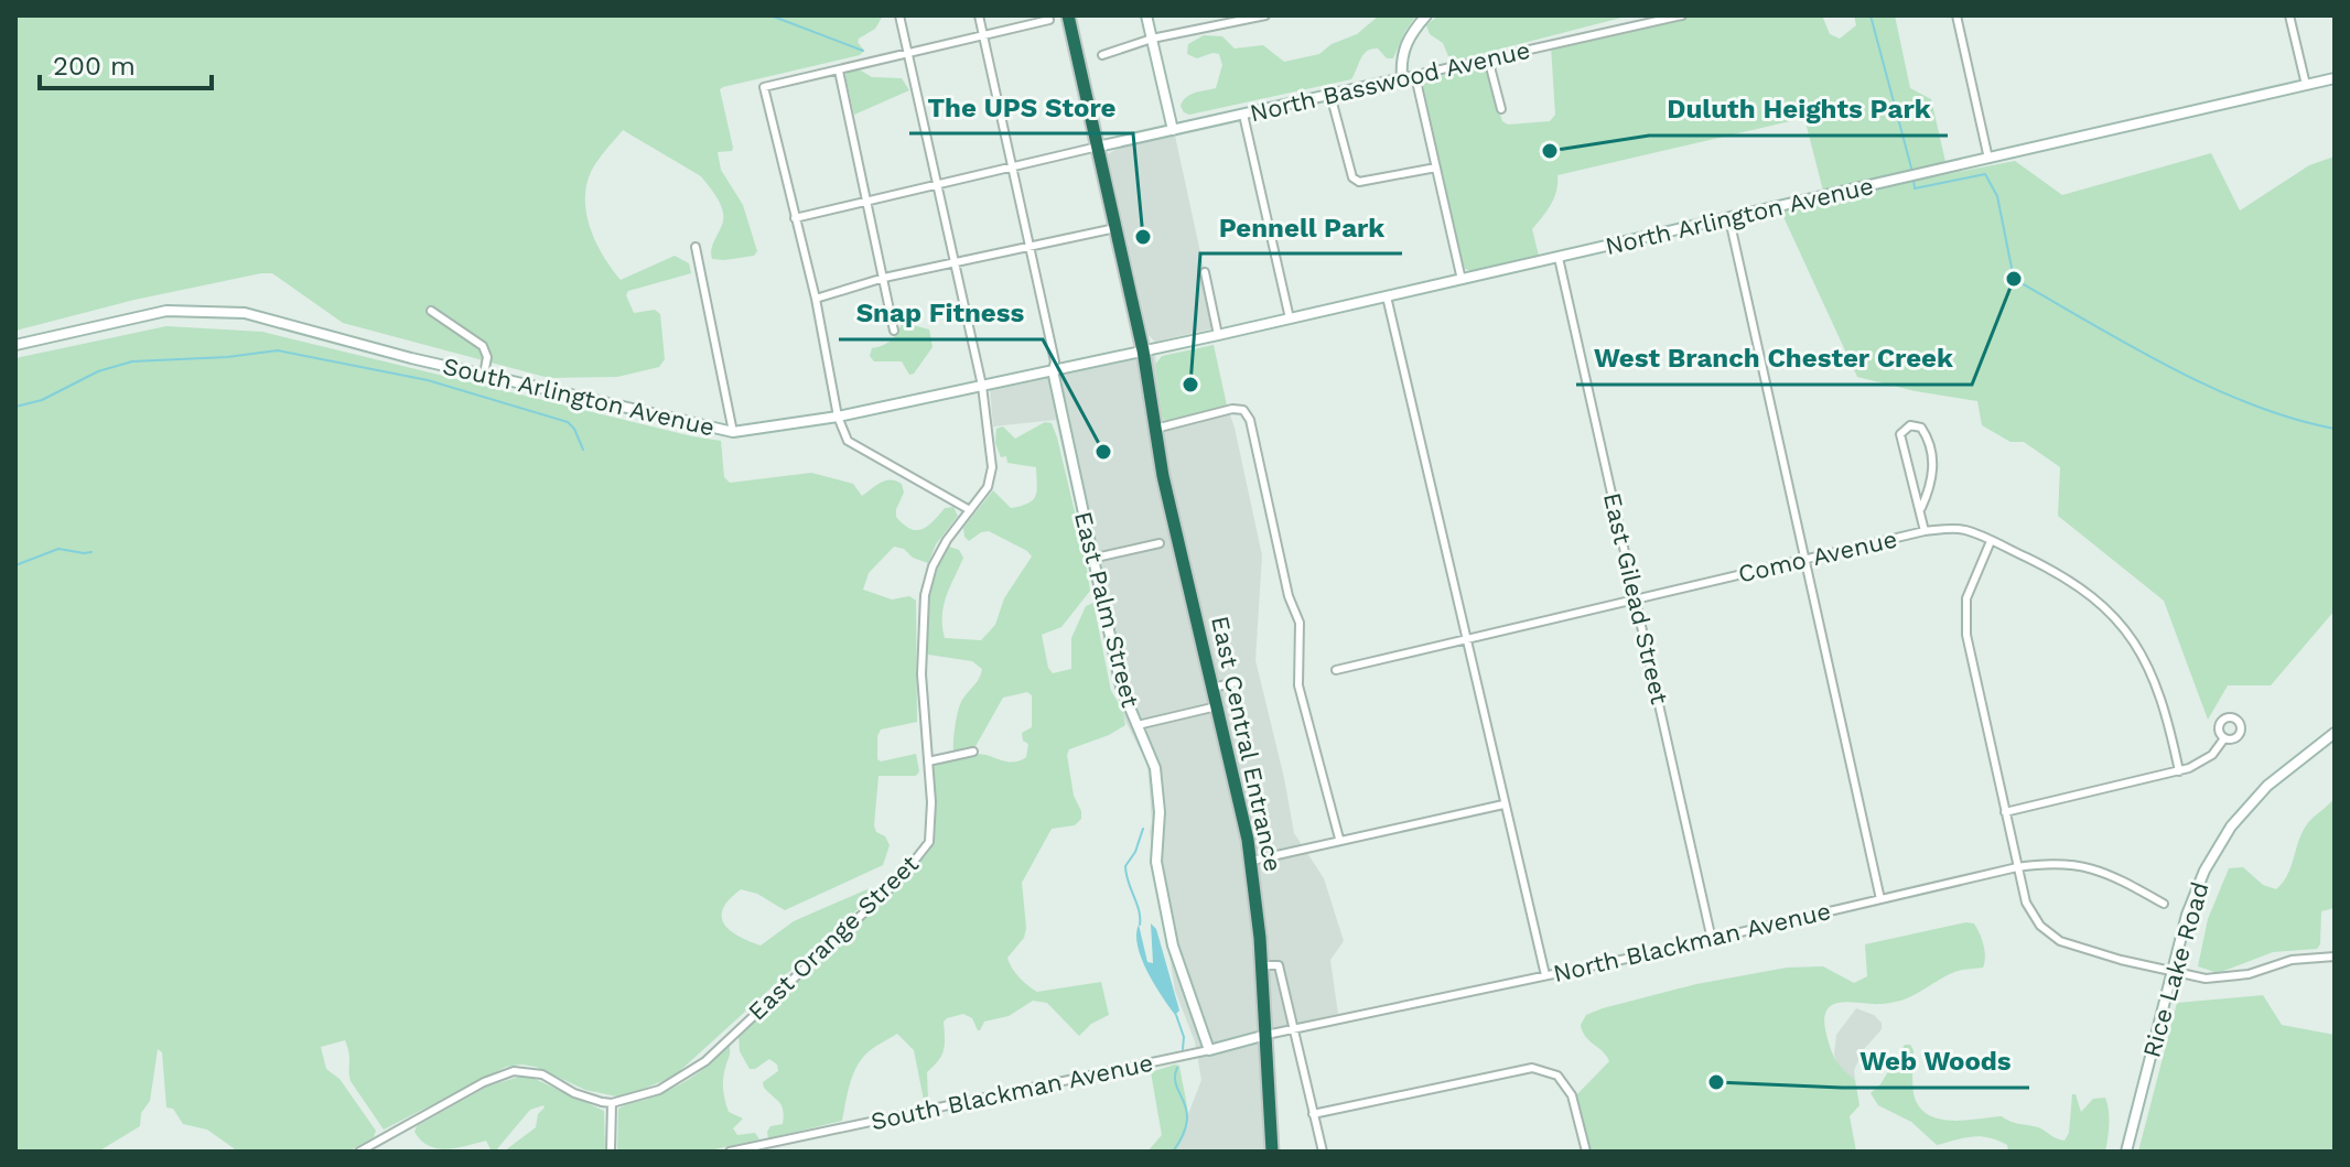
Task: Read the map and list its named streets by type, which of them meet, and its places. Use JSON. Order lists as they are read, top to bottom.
{
  "streets": {
    "highway": ["East Central Entrance"],
    "main road": [
      "North Basswood Avenue",
      "North Arlington Avenue",
      "South Arlington Avenue",
      "East Palm Street",
      "Rice Lake Road",
      "South Blackman Avenue"
    ],
    "street": [
      "Como Avenue",
      "East Gilead Street",
      "East Orange Street",
      "North Blackman Avenue"
    ]
  },
  "crossings": [
    ["North Basswood Avenue", "East Central Entrance"],
    ["North Arlington Avenue", "South Arlington Avenue"],
    ["North Arlington Avenue", "East Gilead Street"],
    ["North Arlington Avenue", "East Central Entrance"],
    ["South Arlington Avenue", "East Palm Street"],
    ["South Arlington Avenue", "East Central Entrance"],
    ["South Arlington Avenue", "East Orange Street"],
    ["Como Avenue", "East Gilead Street"],
    ["East Gilead Street", "North Blackman Avenue"],
    ["East Palm Street", "South Blackman Avenue"],
    ["East Central Entrance", "South Blackman Avenue"],
    ["North Blackman Avenue", "South Blackman Avenue"]
  ],
  "places": [
    "Duluth Heights Park",
    "The UPS Store",
    "West Branch Chester Creek",
    "Pennell Park",
    "Snap Fitness",
    "Web Woods"
  ],
  "scale_bar": "200 m"
}
